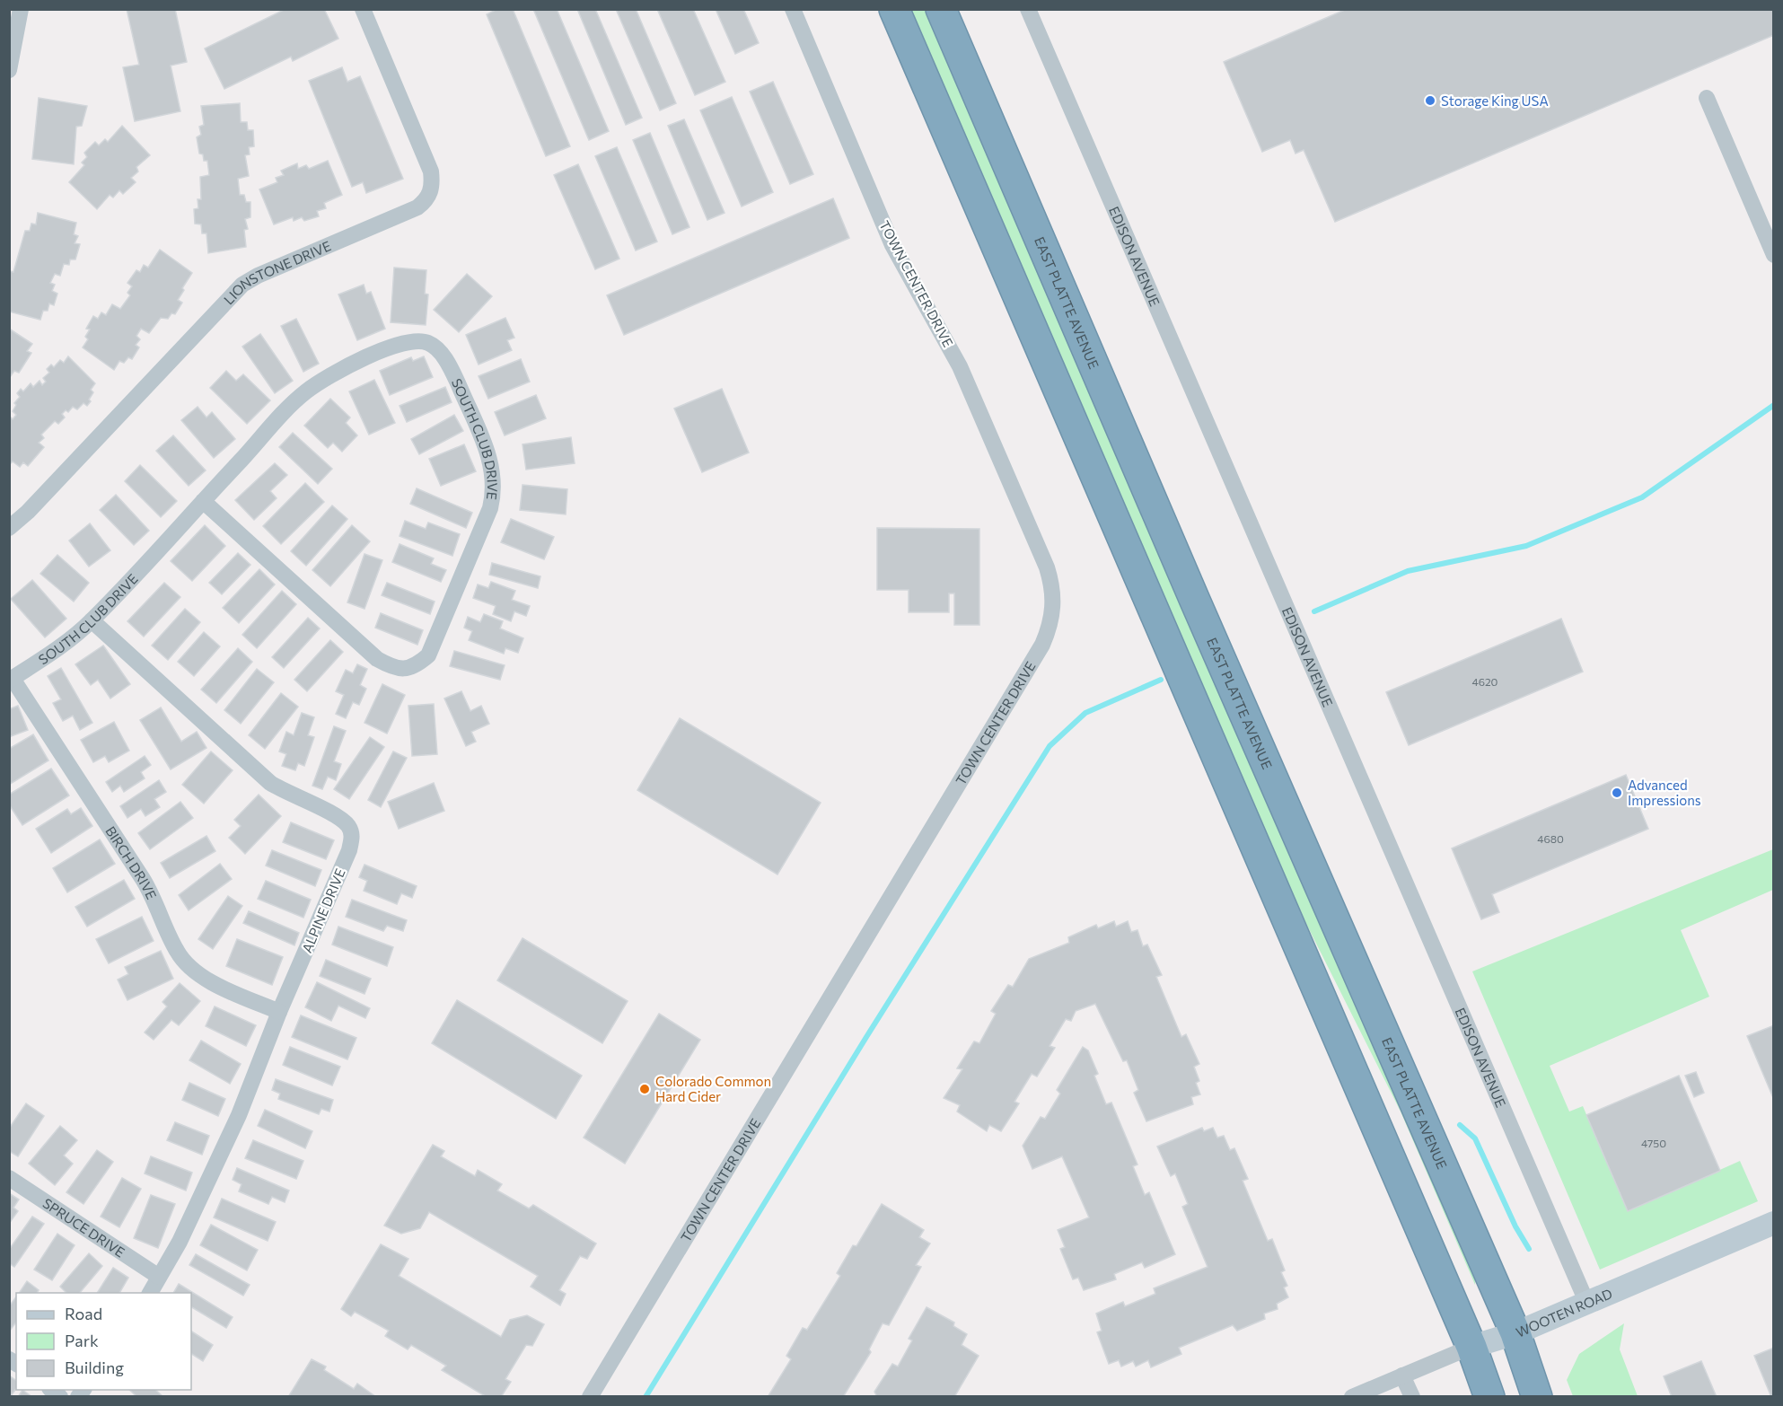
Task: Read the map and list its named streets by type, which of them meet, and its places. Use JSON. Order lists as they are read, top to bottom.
{
  "streets": {
    "highway": ["EAST PLATTE AVENUE"],
    "street": [
      "EDISON AVENUE",
      "LIONSTONE DRIVE",
      "TOWN CENTER DRIVE",
      "SOUTH CLUB DRIVE",
      "BIRCH DRIVE",
      "ALPINE DRIVE",
      "SPRUCE DRIVE",
      "WOOTEN ROAD"
    ]
  },
  "crossings": [
    ["EDISON AVENUE", "WOOTEN ROAD"],
    ["EAST PLATTE AVENUE", "WOOTEN ROAD"],
    ["SOUTH CLUB DRIVE", "BIRCH DRIVE"],
    ["SOUTH CLUB DRIVE", "ALPINE DRIVE"],
    ["BIRCH DRIVE", "ALPINE DRIVE"],
    ["ALPINE DRIVE", "SPRUCE DRIVE"]
  ],
  "places": ["Storage King USA", "Advanced Impressions", "Colorado Common Hard Cider"],
  "house_numbers": ["4620", "4680", "4750"],
  "legend": ["Road", "Park", "Building"]
}
